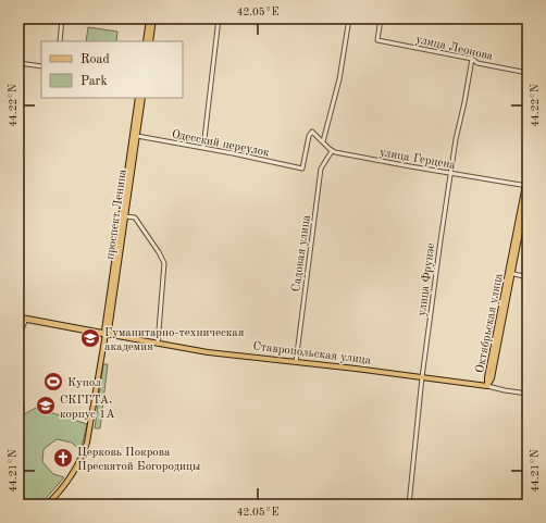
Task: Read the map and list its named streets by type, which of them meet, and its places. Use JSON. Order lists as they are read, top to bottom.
{
  "streets": {
    "highway": ["Ставропольская улица"],
    "main road": ["проспект Ленина", "Октябрьская улица"],
    "street": [
      "улица Леонова",
      "Одесский переулок",
      "улица Герцена",
      "Садовая улица",
      "улица Фрунзе"
    ]
  },
  "crossings": [
    ["улица Леонова", "улица Фрунзе"],
    ["Одесский переулок", "проспект Ленина"],
    ["улица Герцена", "Садовая улица"],
    ["улица Герцена", "улица Фрунзе"],
    ["улица Герцена", "Октябрьская улица"],
    ["проспект Ленина", "Ставропольская улица"],
    ["Садовая улица", "Ставропольская улица"],
    ["улица Фрунзе", "Ставропольская улица"],
    ["Октябрьская улица", "Ставропольская улица"]
  ],
  "places": {
    "school or university": ["Гуманитарно-техническая академия", "СКГГТА, корпус 1А"],
    "sports": ["Купол"],
    "church": ["Церковь Покрова Пресвятой Богородицы"]
  },
  "legend": ["Road", "Park"],
  "coordinates": ["42.05°E", "44.22°N", "44.21°N"]
}
